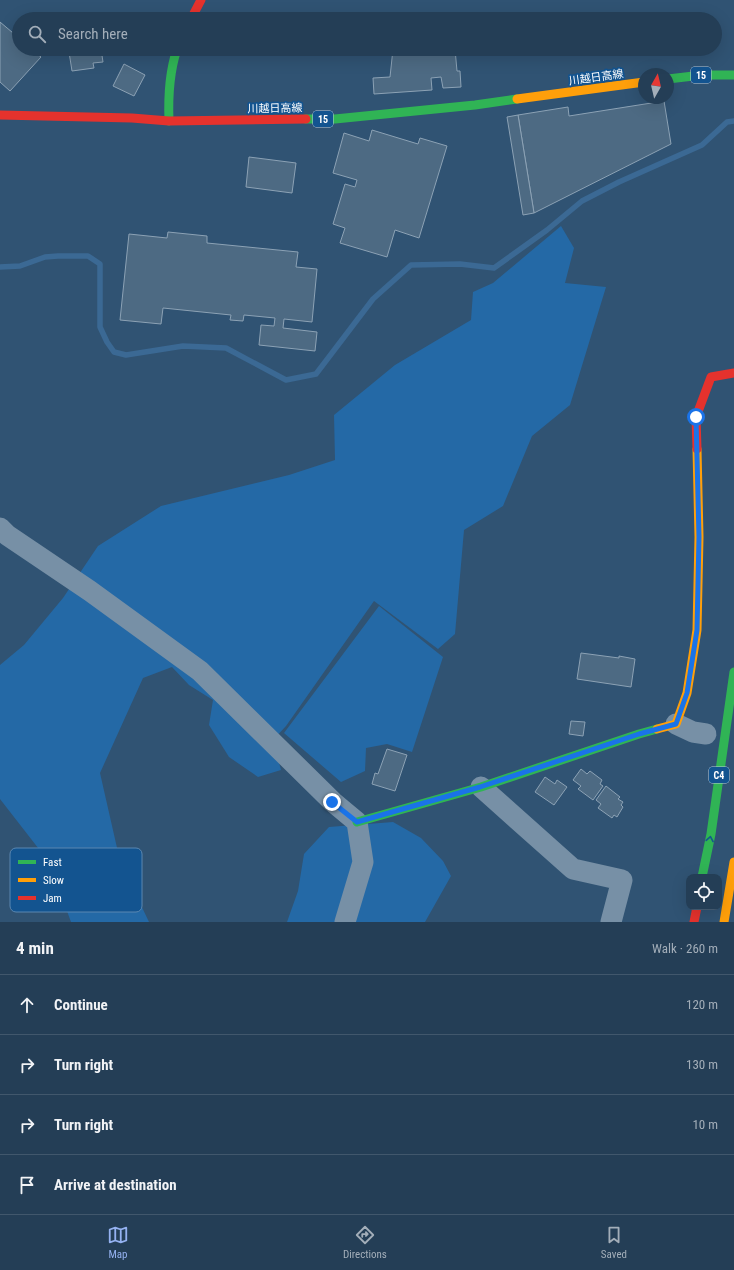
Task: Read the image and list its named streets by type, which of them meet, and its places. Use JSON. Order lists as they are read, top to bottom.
{
  "streets": {
    "main road": ["15", "川越日高線", "C4"]
  },
  "legend": ["Fast", "Slow", "Jam"],
  "north": "top",
  "page": {
    "search": "Search here",
    "heading": ["4 min", "Walk · 260 m"],
    "list": [
      ["Continue", "120 m"],
      ["Turn right", "130 m"],
      ["Turn right", "10 m"],
      "Arrive at destination"
    ],
    "nav": ["Map", "Directions", "Saved"]
  }
}
